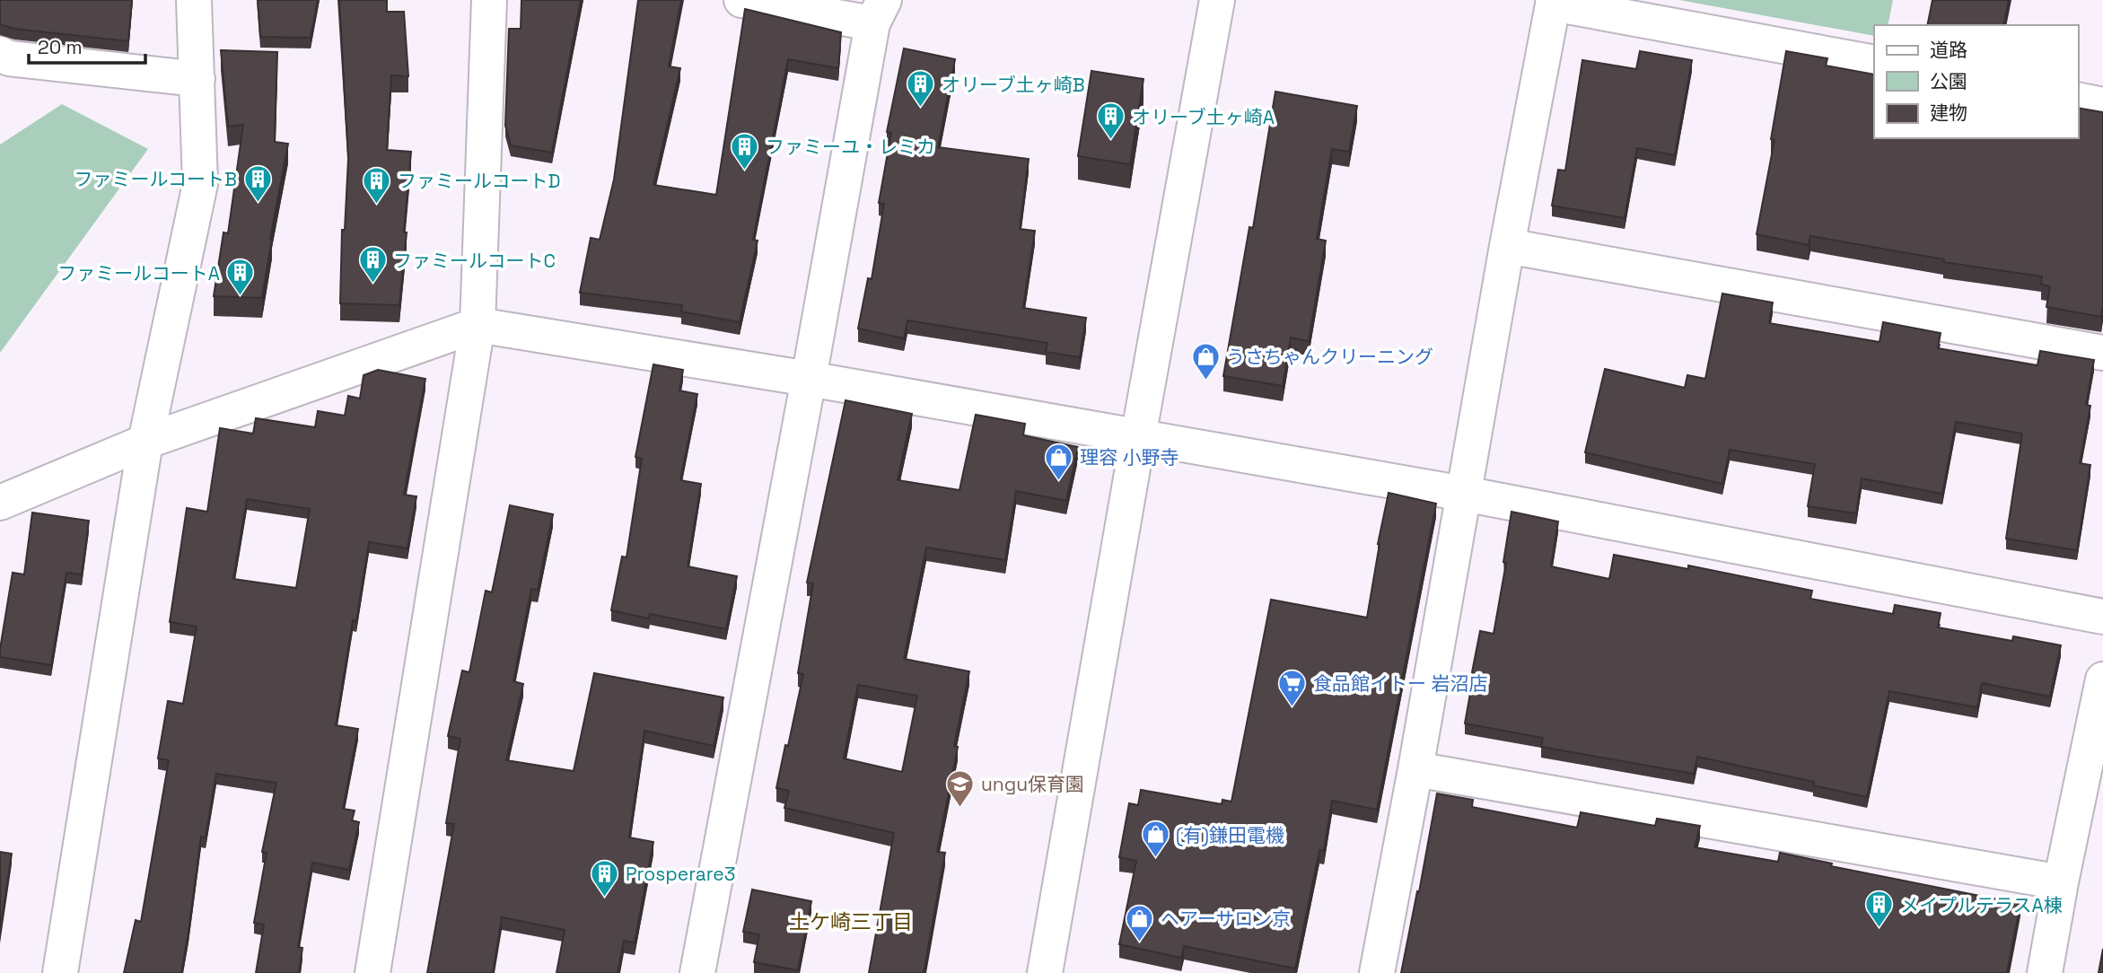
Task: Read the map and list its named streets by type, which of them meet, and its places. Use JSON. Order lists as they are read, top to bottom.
{
  "districts": ["土ケ崎三丁目"],
  "places": {
    "building": [
      "オリーブ土ヶ崎B",
      "オリーブ土ヶ崎A",
      "ファミーユ・レミカ",
      "ファミールコートB",
      "ファミールコートD",
      "ファミールコートC",
      "ファミールコートA",
      "Prosperare3",
      "メイプルテラスA棟"
    ],
    "shop": [
      "うさちゃんクリーニング",
      "理容 小野寺",
      "(有)鎌田電機",
      "ヘアーサロン京"
    ],
    "supermarket": ["食品館イトー 岩沼店"],
    "school or university": ["ungu保育園"]
  },
  "legend": ["道路", "公園", "建物"],
  "scale_bar": "20 m"
}
